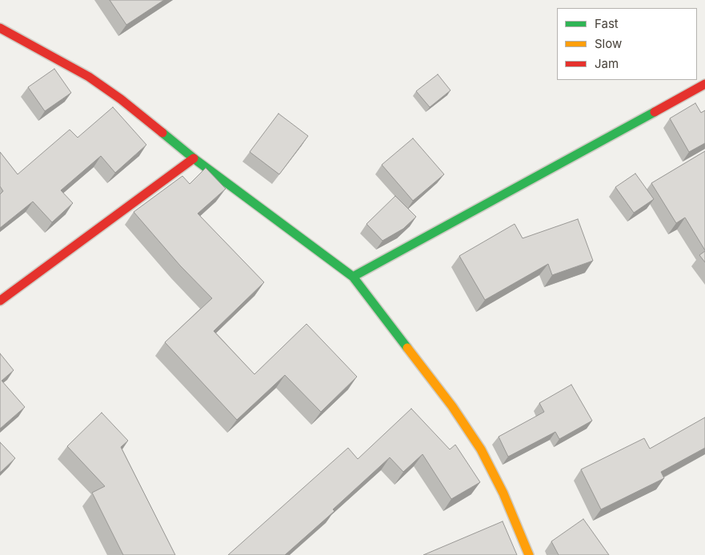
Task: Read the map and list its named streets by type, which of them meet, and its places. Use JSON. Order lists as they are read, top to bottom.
{
  "legend": ["Fast", "Slow", "Jam"]
}
